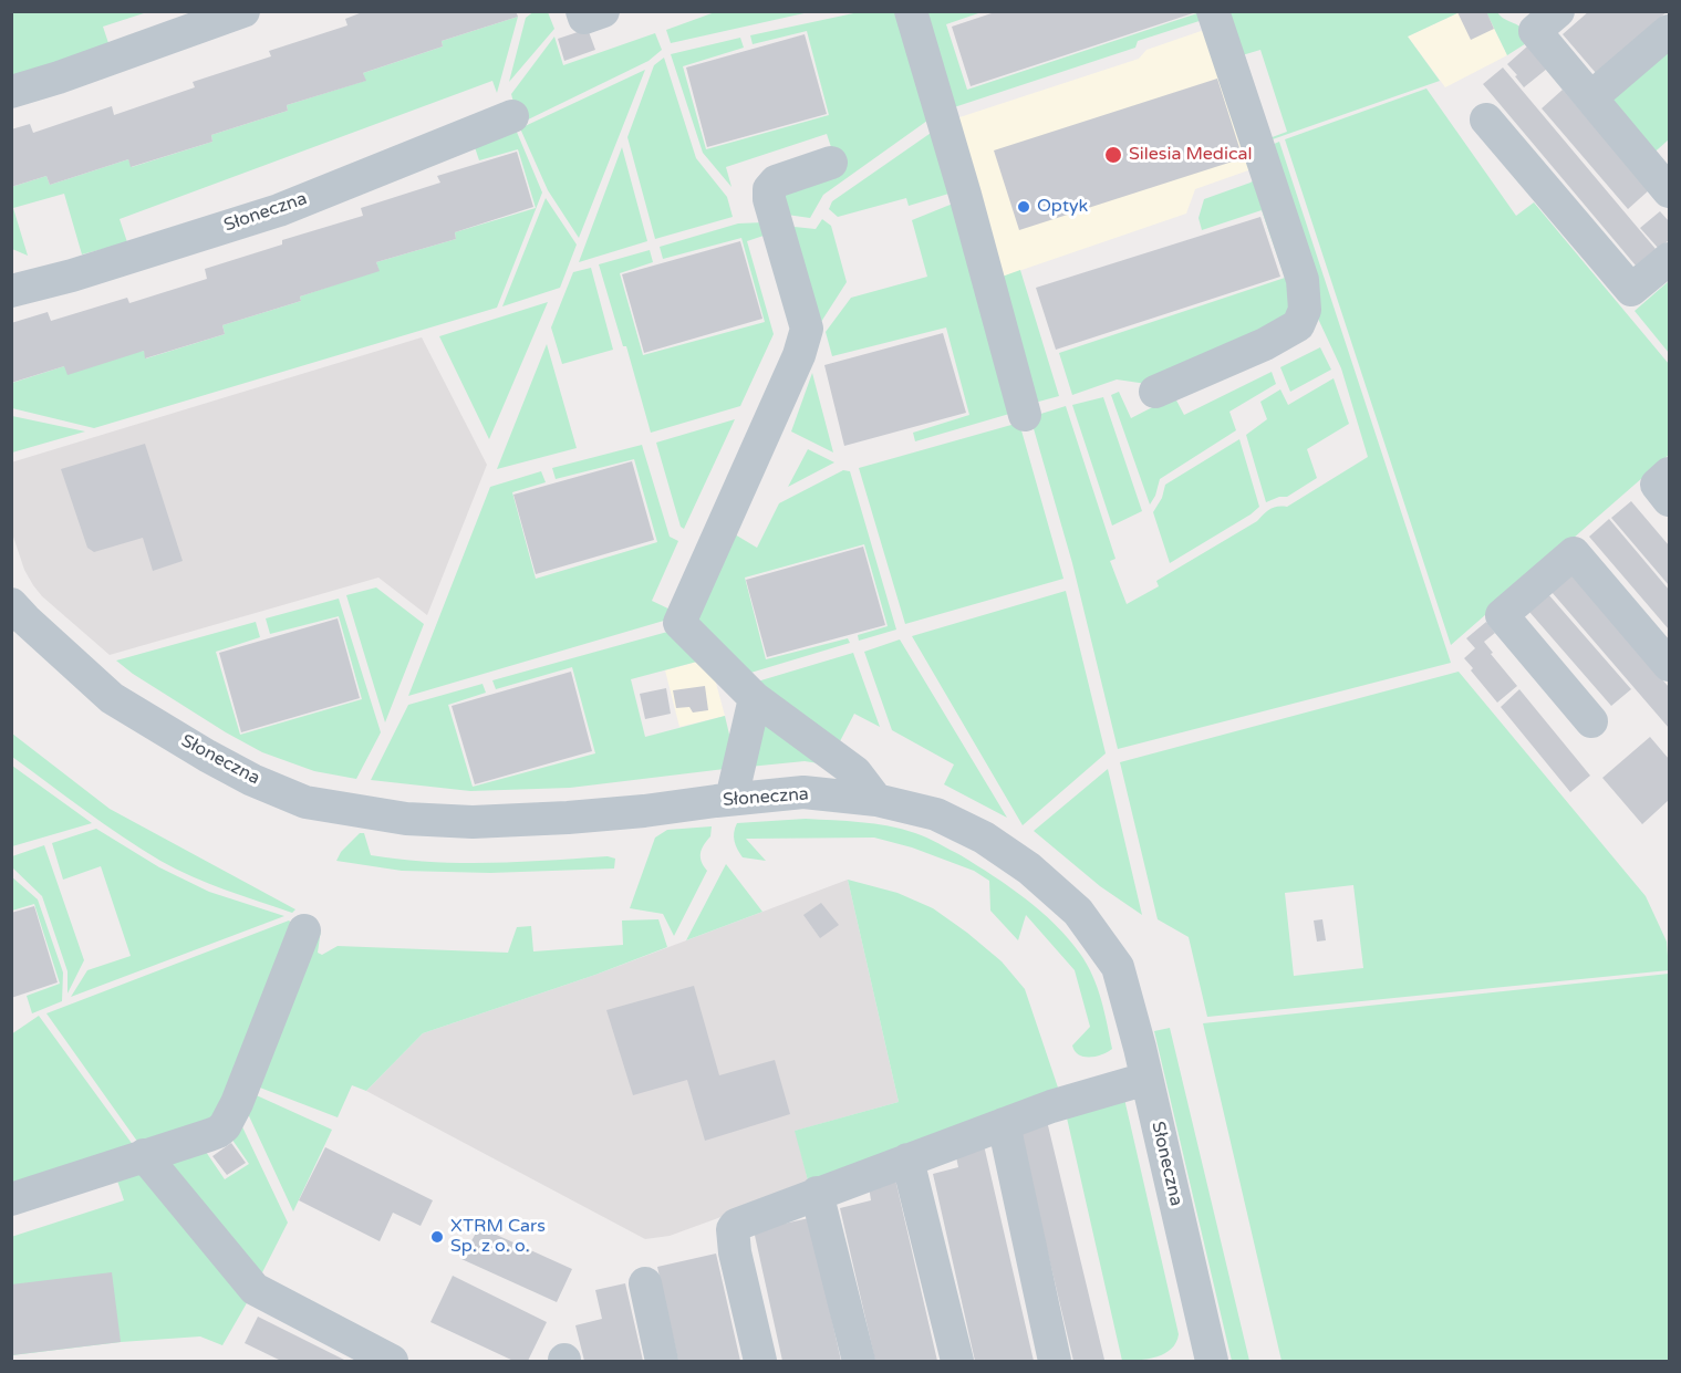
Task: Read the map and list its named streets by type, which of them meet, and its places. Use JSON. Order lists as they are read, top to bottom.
{
  "streets": {
    "street": ["Słoneczna"]
  },
  "places": ["Silesia Medical", "Optyk", "XTRM Cars Sp. z o. o."]
}
